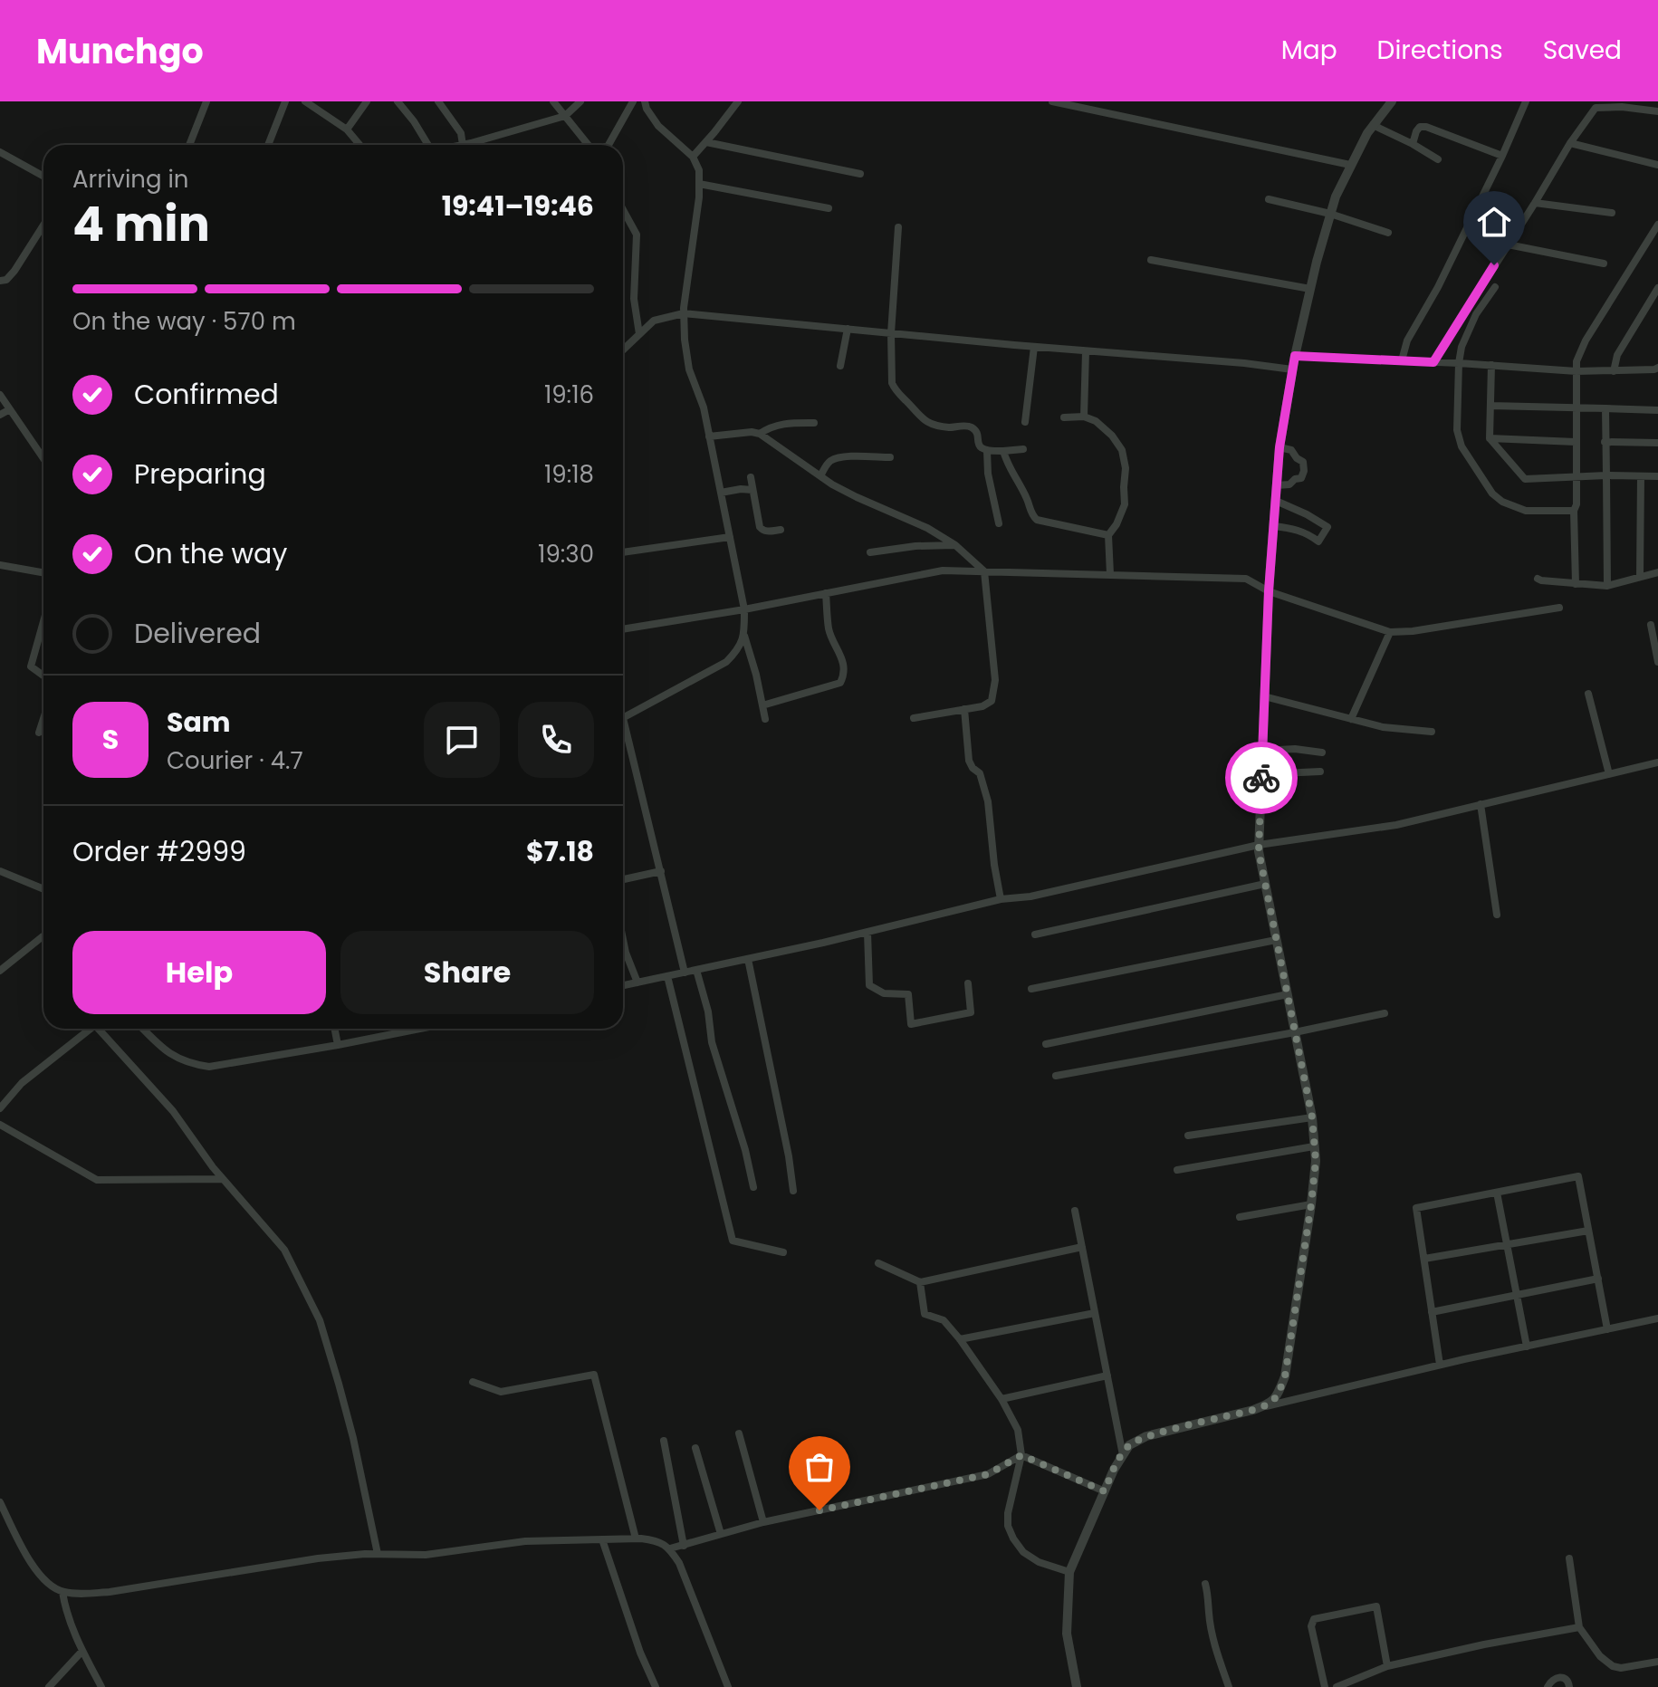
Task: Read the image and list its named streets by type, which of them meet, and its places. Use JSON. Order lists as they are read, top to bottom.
{
  "page": {
    "header": "Munchgo",
    "nav": ["Map", "Directions", "Saved"],
    "heading": ["4 min", "Arriving in", "19:41–19:46"],
    "panel": [
      "Sam",
      "Courier · 4.7",
      "Order #2999",
      "$7.18"
    ],
    "bar": "On the way · 570 m",
    "list": [
      ["Confirmed", "19:16"],
      ["Preparing", "19:18"],
      ["On the way", "19:30"],
      "Delivered"
    ],
    "round": "S",
    "buttons": ["Help", "Share"]
  }
}
